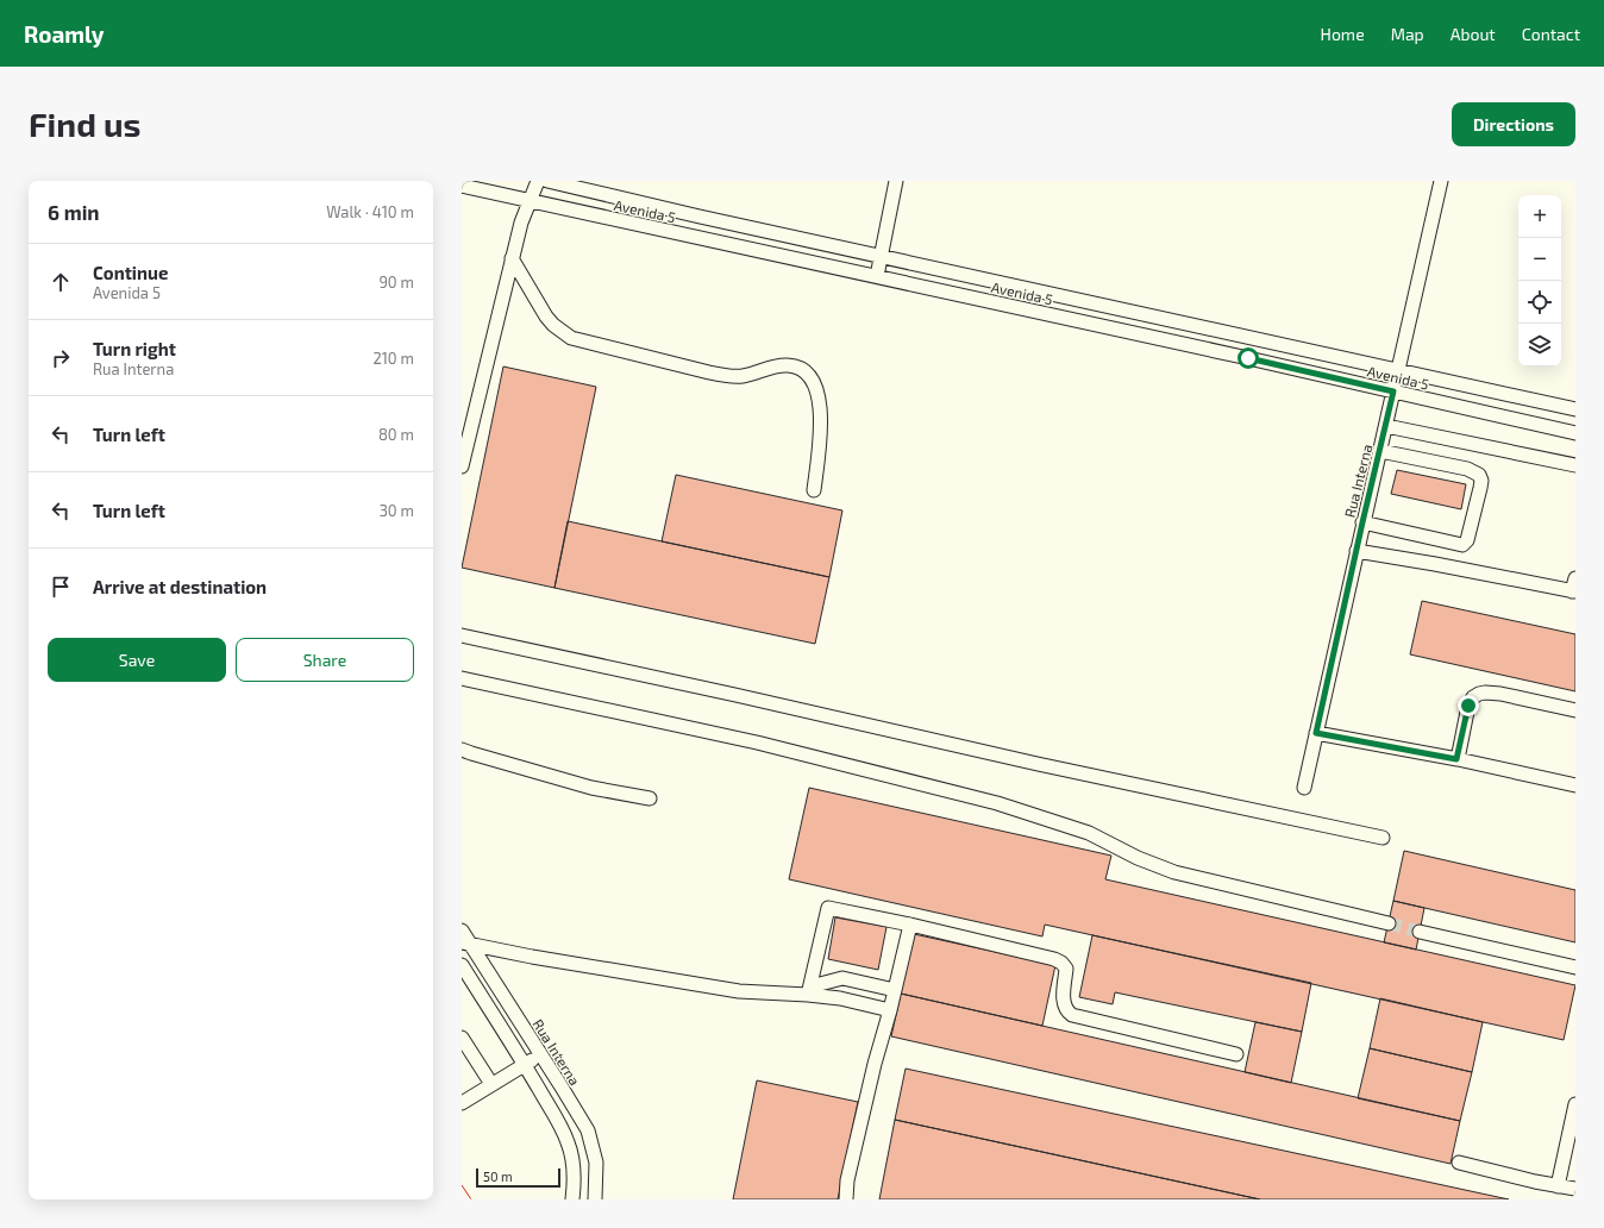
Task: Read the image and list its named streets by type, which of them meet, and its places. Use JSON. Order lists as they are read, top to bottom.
{
  "streets": {
    "lane": ["Avenida 5", "Rua Interna"]
  },
  "crossings": [
    ["Avenida 5", "Rua Interna"]
  ],
  "scale_bar": "50 m",
  "page": {
    "header": "Roamly",
    "nav": [
      "Home",
      "Map",
      "About",
      "Contact"
    ],
    "buttons": [
      "Directions",
      ["Save", "Share"]
    ],
    "title": "Find us",
    "heading": ["6 min", "Walk · 410 m"],
    "map_buttons": ["+", "−"],
    "list": [
      ["Continue", "Avenida 5", "90 m"],
      ["Turn right", "Rua Interna", "210 m"],
      ["Turn left", "80 m"],
      ["Turn left", "30 m"],
      "Arrive at destination"
    ],
    "scale": "50 m"
  }
}
